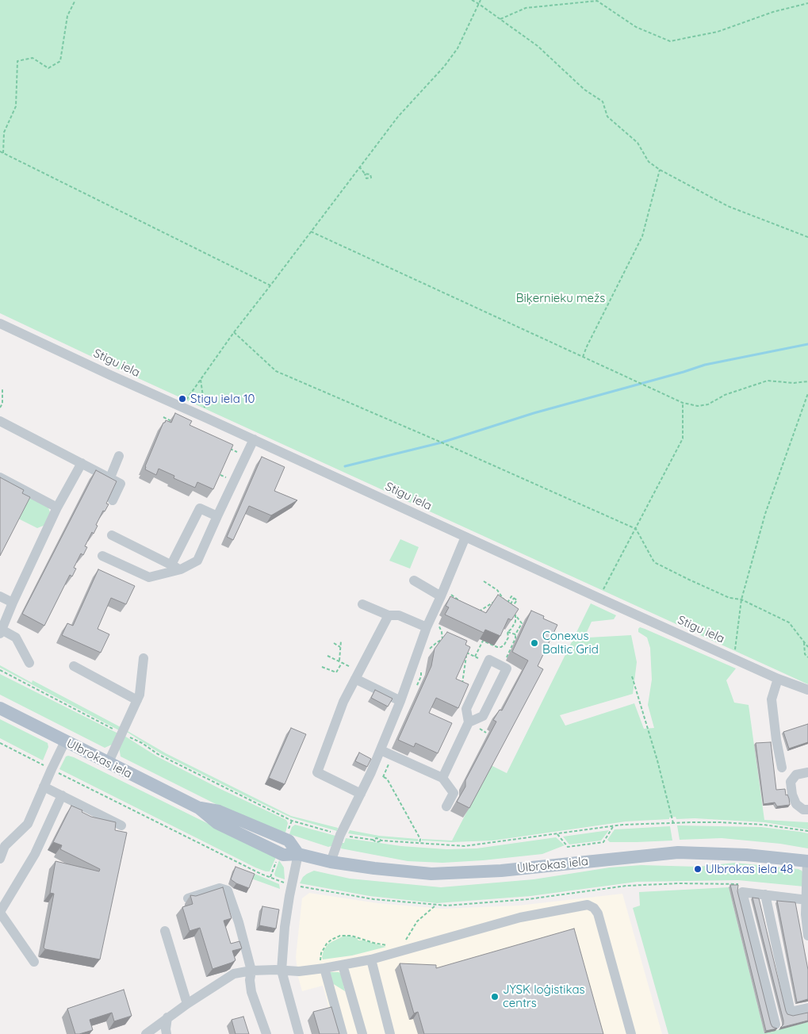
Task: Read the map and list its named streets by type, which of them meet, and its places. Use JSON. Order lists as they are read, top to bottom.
{
  "streets": {
    "main road": ["Ulbrokas iela"],
    "street": ["Stigu iela"]
  },
  "parks": ["Biķernieku mežs"],
  "places": [
    "Stigu iela 10",
    "Conexus Baltic Grid",
    "Ulbrokas iela 48",
    "JYSK loģistikas centrs"
  ]
}
